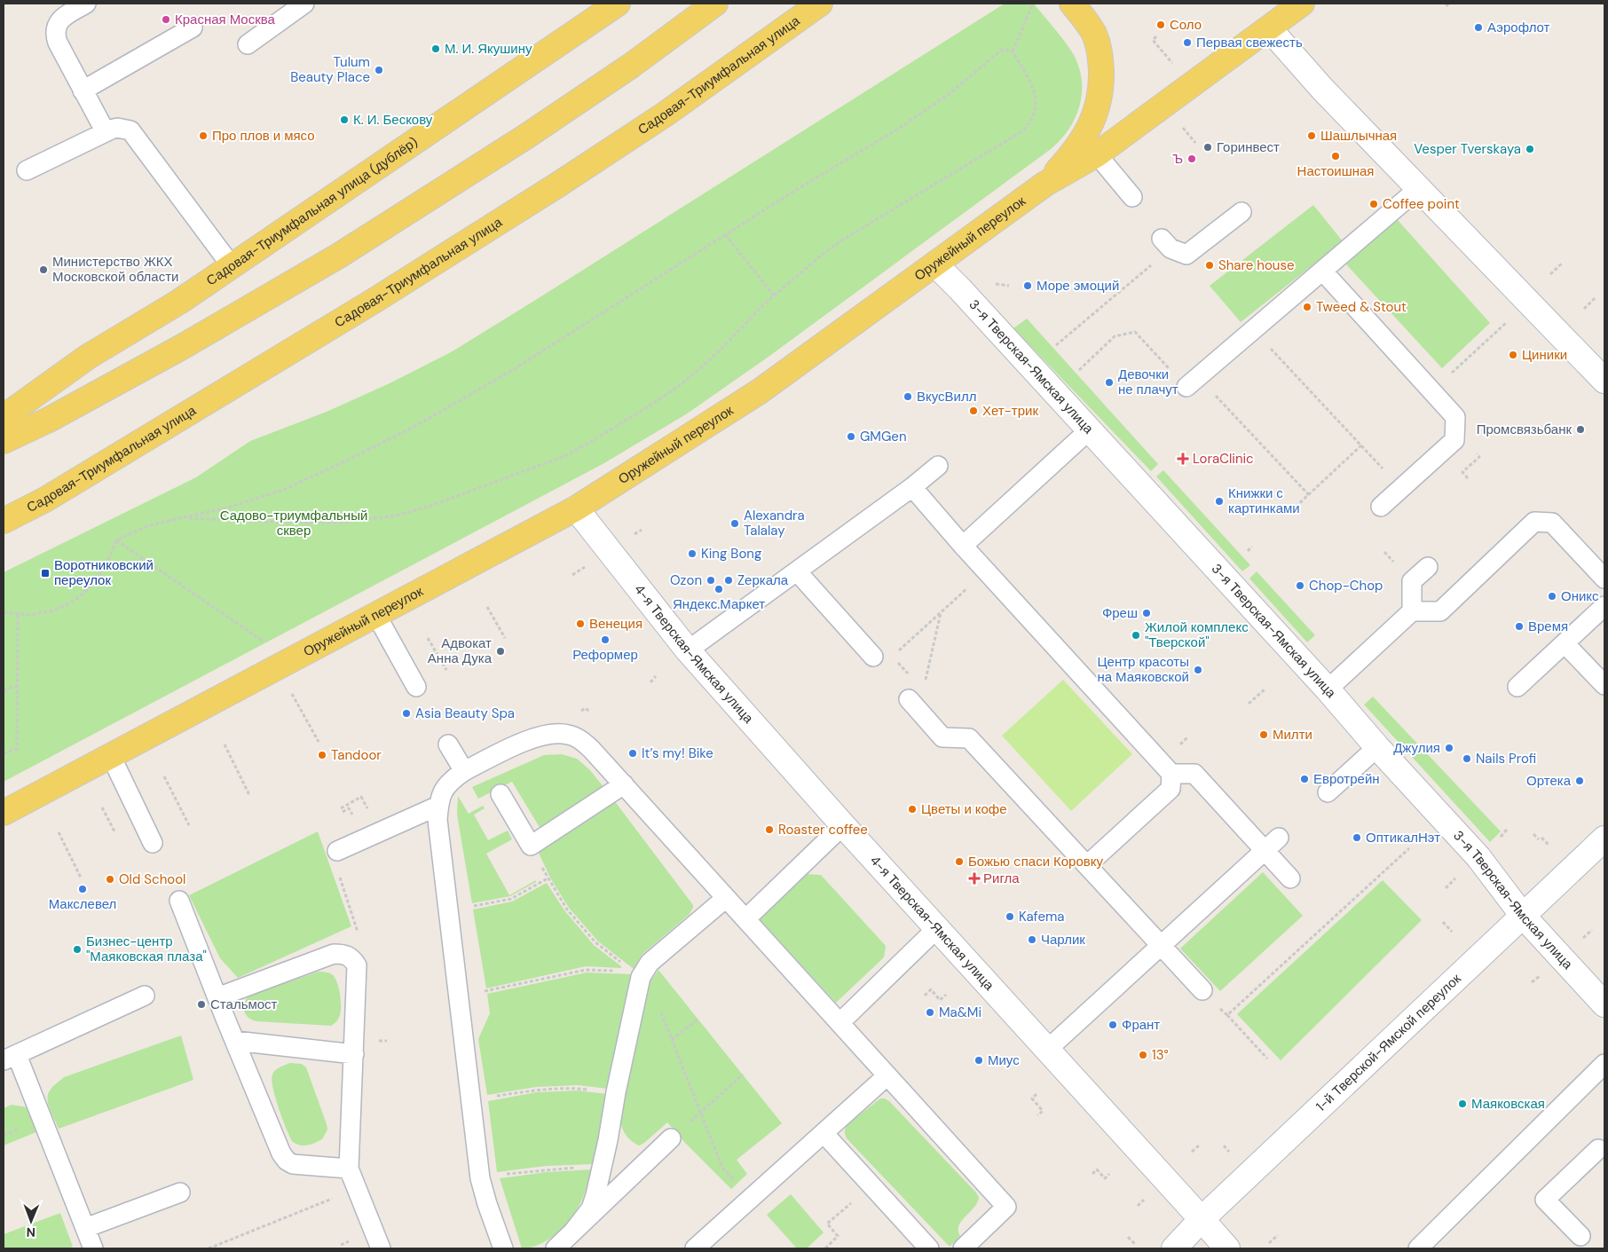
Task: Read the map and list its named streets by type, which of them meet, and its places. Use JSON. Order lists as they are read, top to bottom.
{
  "streets": {
    "main road": ["Садовая-Триумфальная улица", "Садовая-Триумфальная улица (дублёр)", "Оружейный переулок"],
    "street": ["3-я Тверская-Ямская улица", "4-я Тверская-Ямская улица", "1-й Тверской-Ямской переулок"]
  },
  "crossings": [
    ["Оружейный переулок", "3-я Тверская-Ямская улица"],
    ["Оружейный переулок", "4-я Тверская-Ямская улица"],
    ["3-я Тверская-Ямская улица", "1-й Тверской-Ямской переулок"],
    ["4-я Тверская-Ямская улица", "1-й Тверской-Ямской переулок"]
  ],
  "parks": ["Садово-триумфальный сквер"],
  "places": {
    "other": [
      "Красная Москва",
      "Соло",
      "Аэрофлот",
      "Первая свежесть",
      "М. И. Якушину",
      "Tulum Beauty Place",
      "К. И. Бескову",
      "Про плов и мясо",
      "Шашлычная",
      "Горинвест",
      "Vesper Tverskaya",
      "Настоишная",
      "Ъ",
      "Coffee point",
      "Share house",
      "Министерство ЖКХ Московской области",
      "Море эмоций",
      "Tweed & Stout",
      "Циники",
      "Девочки не плачут",
      "ВкусВилл",
      "Хет-трик",
      "Промсвязьбанк",
      "GMGen",
      "Книжки с картинками",
      "Alexandra Talalay",
      "King Bong",
      "Ozon",
      "Zеркала",
      "Chop-Chop",
      "Яндекс.Маркет",
      "Оникс",
      "Фреш",
      "Венеция",
      "Время",
      "Жилой комплекс \"Тверской\"",
      "Реформер",
      "Адвокат Анна Дука",
      "Центр красоты на Маяковской",
      "Asia Beauty Spa",
      "Милти",
      "Джулия",
      "It’s my! Bike",
      "Tandoor",
      "Nails Profi",
      "Евротрейн",
      "Ортека",
      "Цветы и кофе",
      "Roaster coffee",
      "ОптикалНэт",
      "Божью cпаси Коровку",
      "Old School",
      "Макслевел",
      "Kafema",
      "Чарлик",
      "Бизнес-центр \"Маяковская плаза\"",
      "Стальмост",
      "Ma&Mi",
      "Франт",
      "13°",
      "Миус",
      "Маяковская"
    ],
    "health": ["LoraClinic", "Ригла"],
    "transit": ["Воротниковский переулок"]
  },
  "north": "bottom"
}
